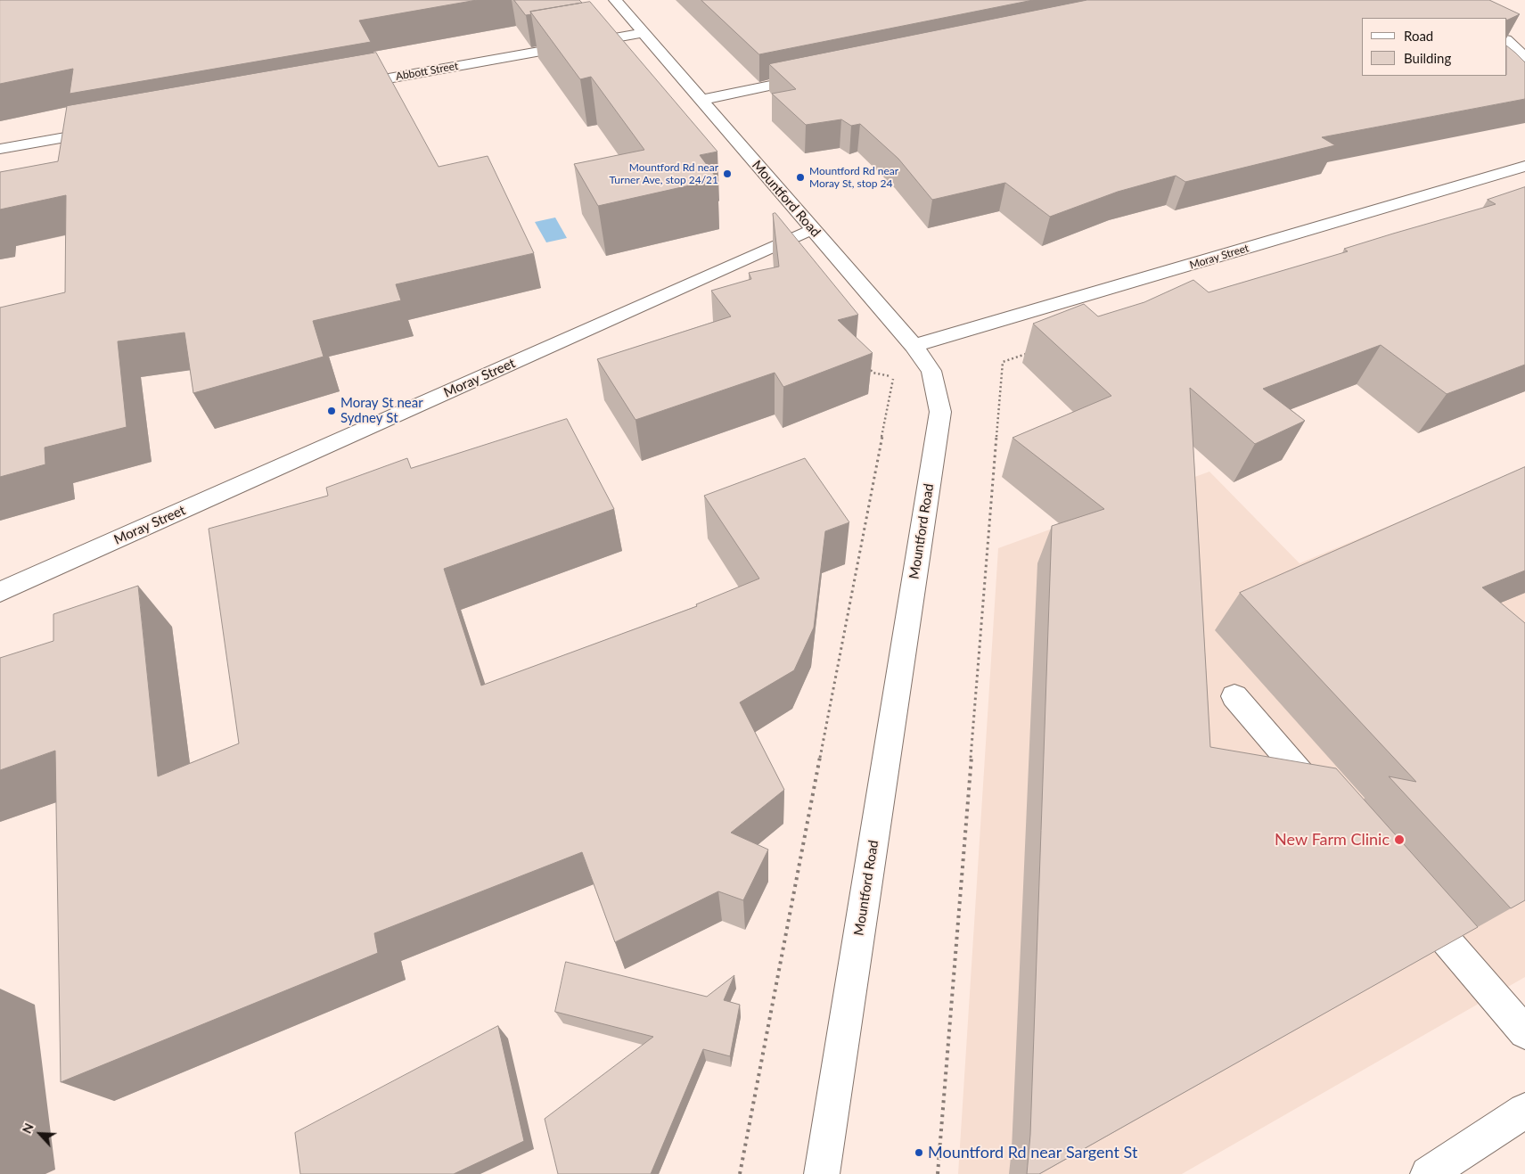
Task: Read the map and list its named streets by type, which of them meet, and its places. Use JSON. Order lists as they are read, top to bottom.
{
  "streets": {
    "street": ["Abbott Street", "Mountford Road", "Moray Street"]
  },
  "crossings": [
    ["Abbott Street", "Mountford Road"],
    ["Mountford Road", "Moray Street"]
  ],
  "places": [
    "Mountford Rd near Turner Ave, stop 24/21",
    "Mountford Rd near Moray St, stop 24",
    "Moray St near Sydney St",
    "New Farm Clinic",
    "Mountford Rd near Sargent St"
  ],
  "legend": ["Road", "Building"],
  "north": "top left"
}
